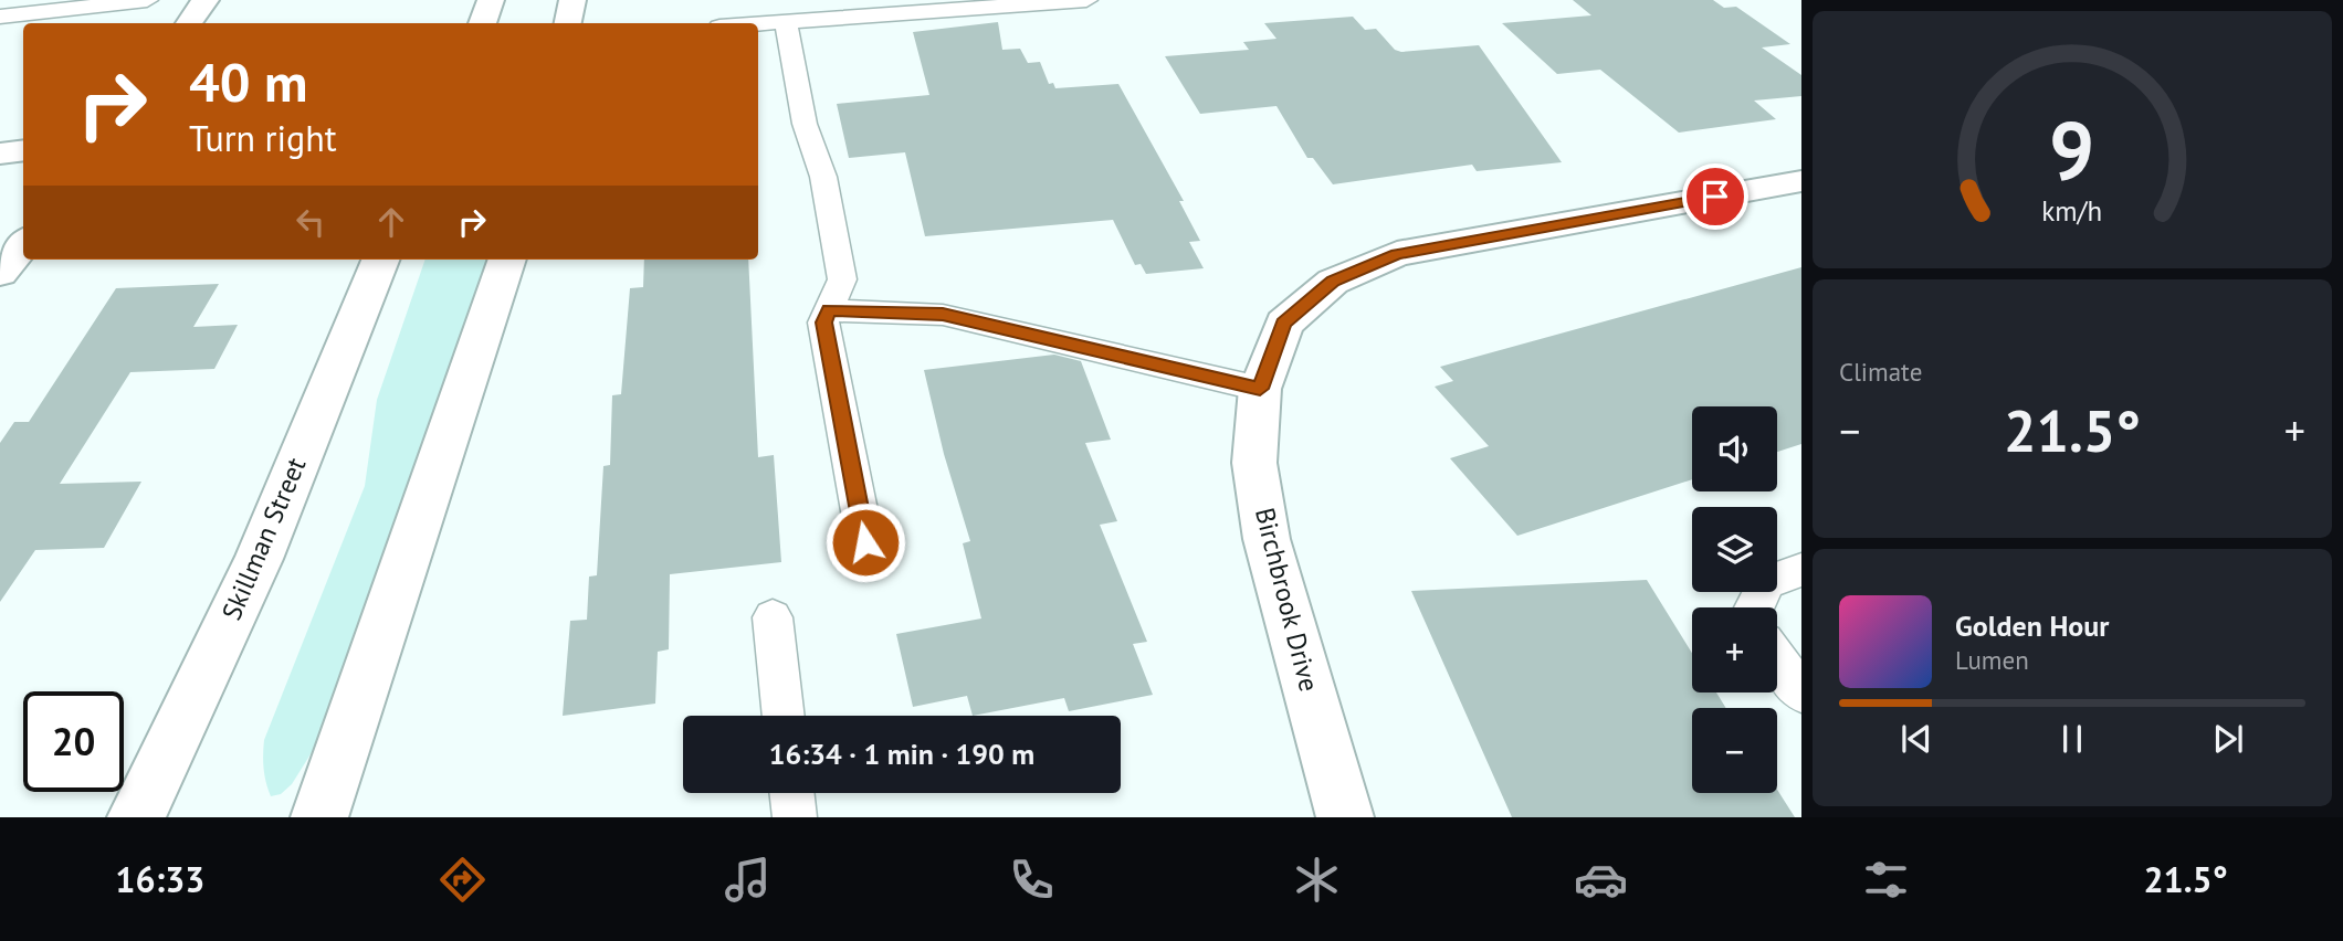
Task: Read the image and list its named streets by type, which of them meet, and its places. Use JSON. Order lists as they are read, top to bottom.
{
  "streets": {
    "street": ["Skillman Street", "Birchbrook Drive"]
  },
  "page": {
    "turn": ["40 m", "Turn right"],
    "tile": "Climate",
    "heat": ["−", "21.5°", "+"],
    "map_buttons": ["+", "−"],
    "song": ["Golden Hour", "Lumen"],
    "limit": "20",
    "trip": "16:34 · 1 min · 190 m",
    "tabs": ["16:33", "21.5°"],
    "gauge": ["9", "km/h"]
  }
}
